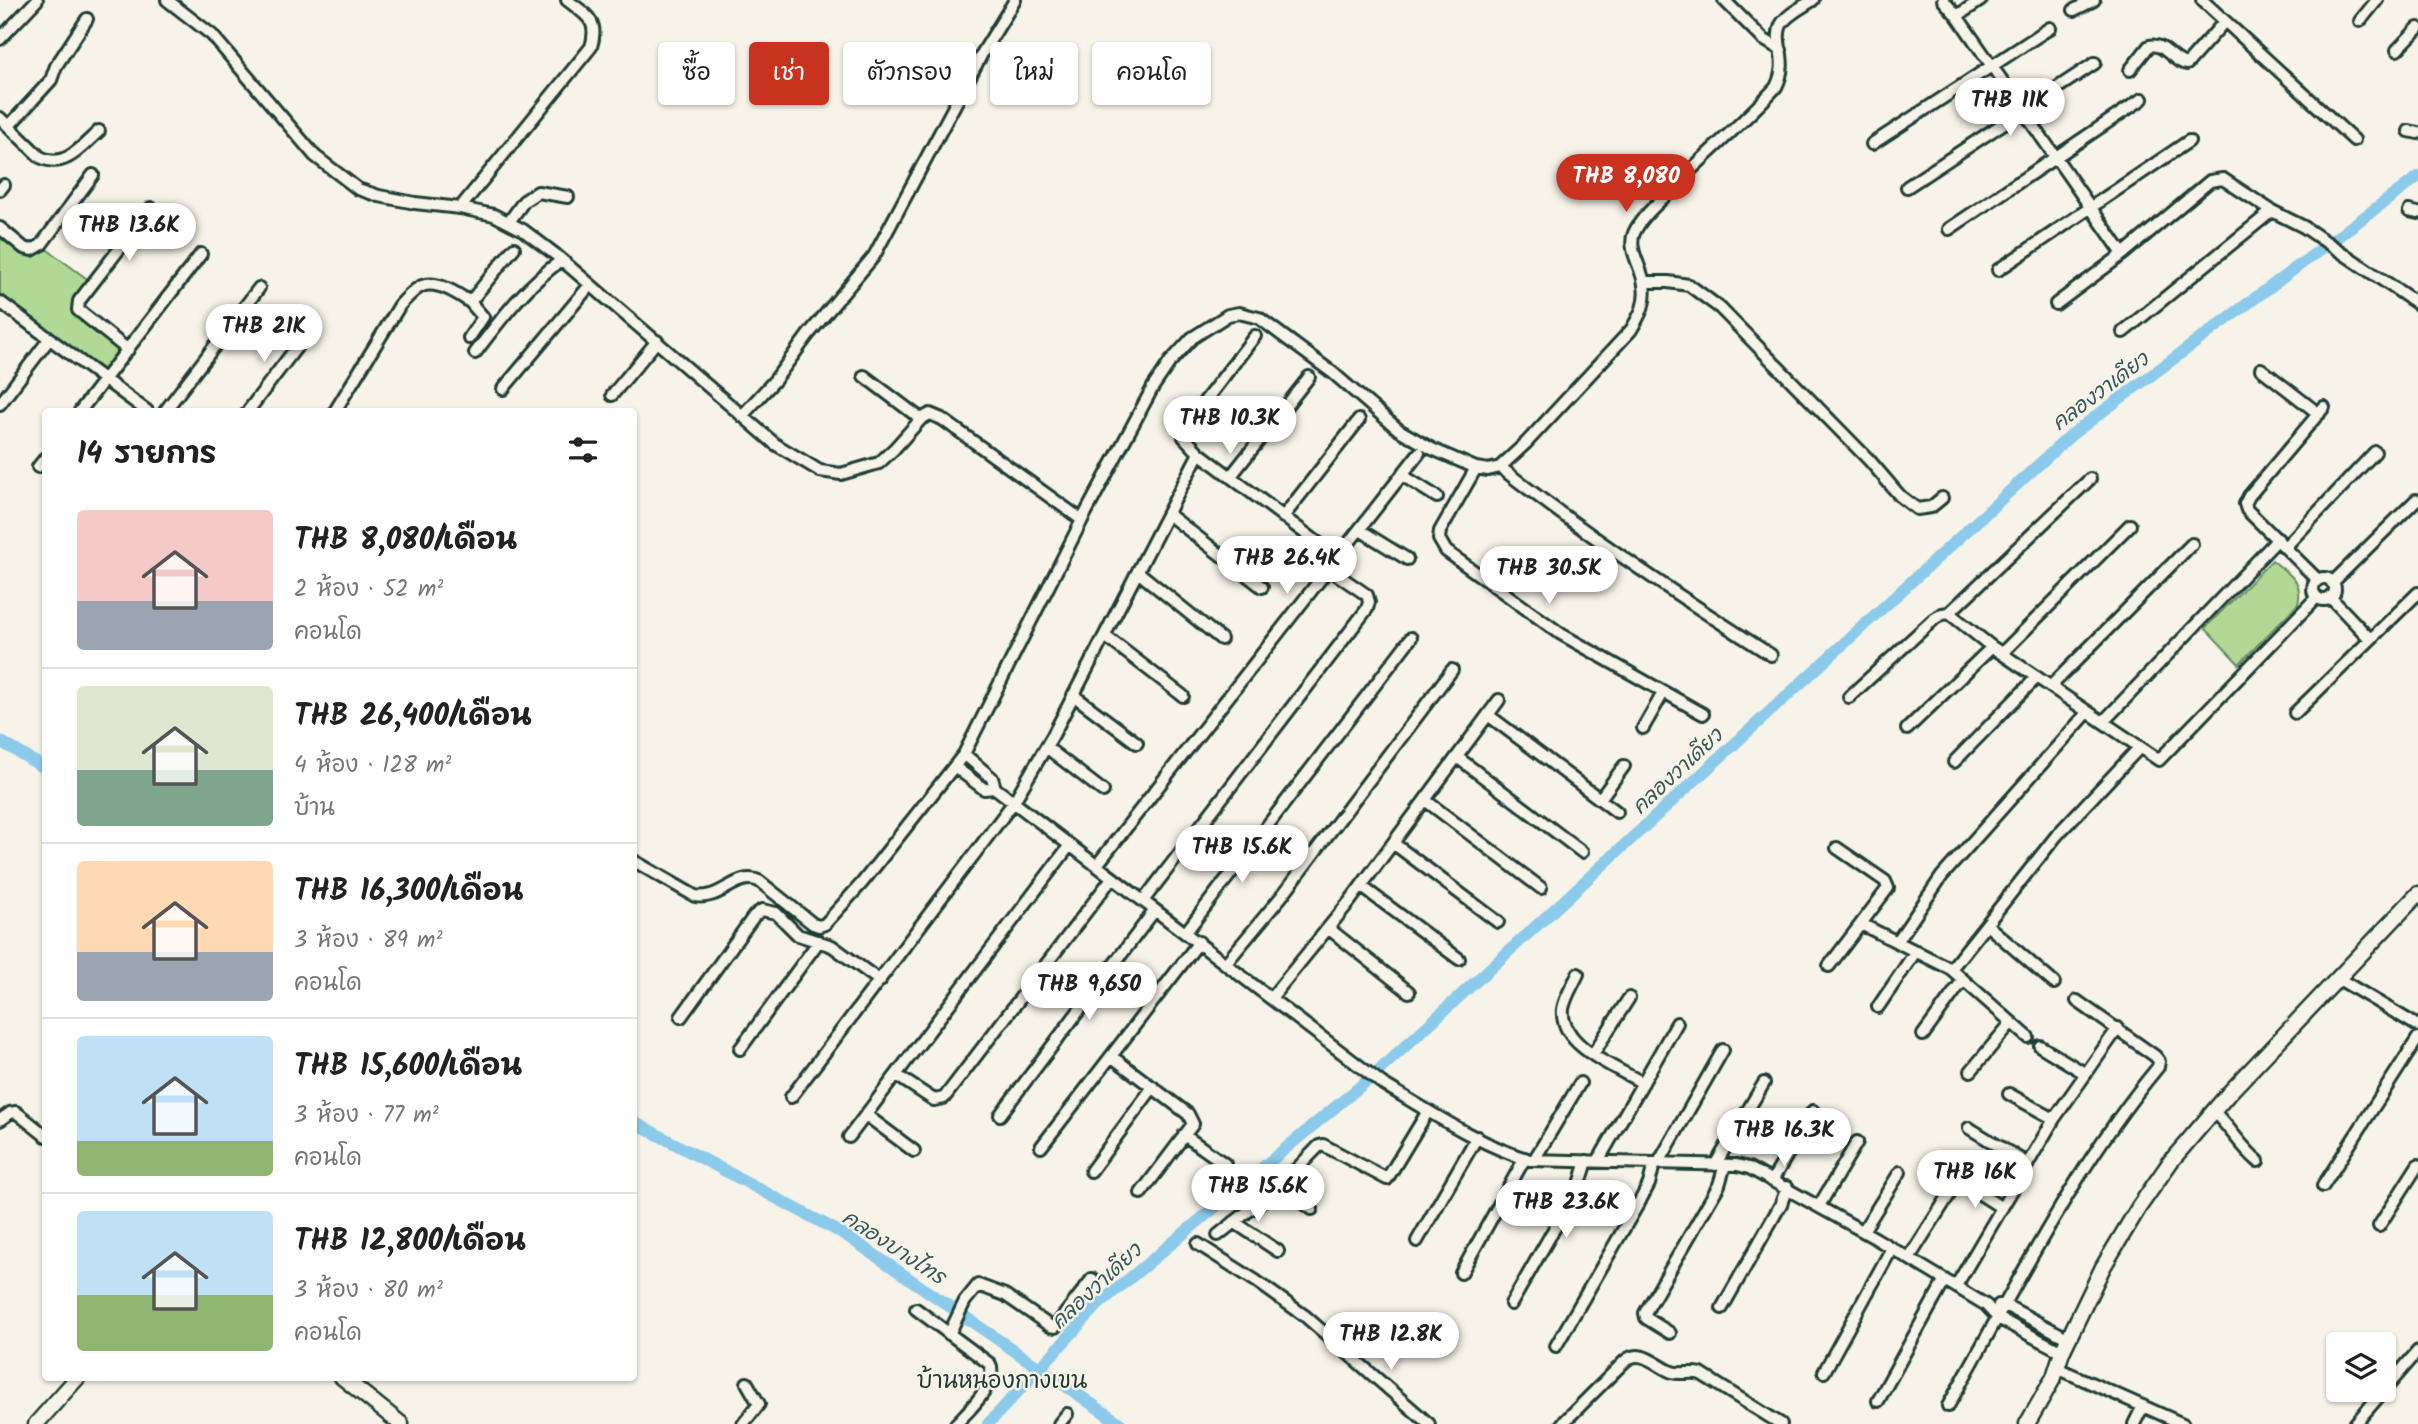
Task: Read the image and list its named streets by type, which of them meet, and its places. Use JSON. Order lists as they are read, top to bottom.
{
  "districts": ["บ้านหนองกางเขน"],
  "water": ["คลองวาเดียว", "คลองบางไทร"],
  "page": {
    "chip": [
      "ซื้อ",
      "เช่า",
      "ตัวกรอง",
      "ใหม่",
      "คอนโด"
    ],
    "price": [
      "THB 11K",
      "THB 8,080",
      "THB 13.6K",
      "THB 21K",
      "THB 10.3K",
      "THB 26.4K",
      "THB 30.5K",
      "THB 15.6K",
      "THB 9,650",
      "THB 16.3K",
      "THB 16K",
      "THB 15.6K",
      "THB 23.6K",
      "THB 12.8K"
    ],
    "heading": "14 รายการ",
    "list": [
      {
        "name": "THB 8,080/เดือน",
        "note": "2 ห้อง · 52 m² · คอนโด"
      },
      {
        "name": "THB 26,400/เดือน",
        "note": "4 ห้อง · 128 m² · บ้าน"
      },
      {
        "name": "THB 16,300/เดือน",
        "note": "3 ห้อง · 89 m² · คอนโด"
      },
      {
        "name": "THB 15,600/เดือน",
        "note": "3 ห้อง · 77 m² · คอนโด"
      },
      {
        "name": "THB 12,800/เดือน",
        "note": "3 ห้อง · 80 m² · คอนโด"
      }
    ]
  }
}
